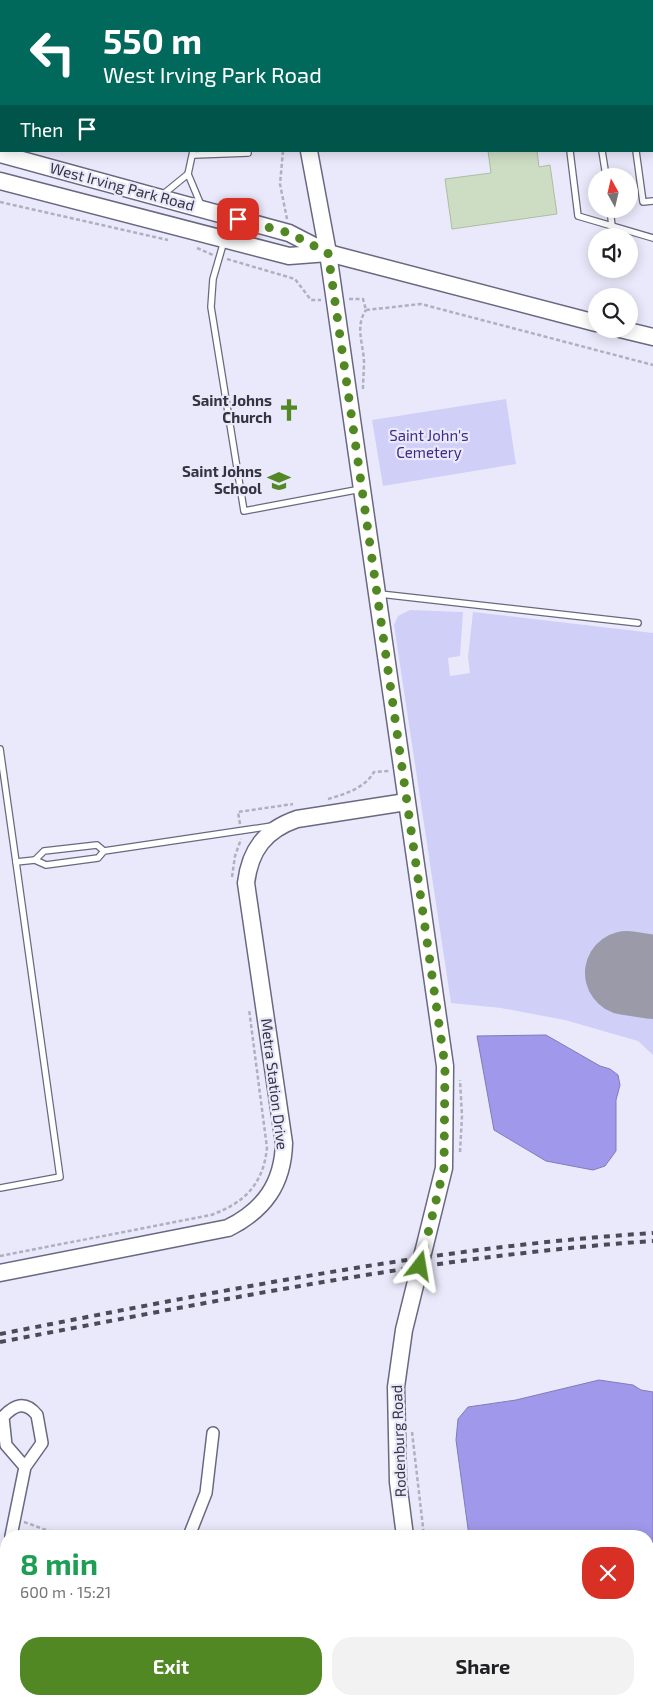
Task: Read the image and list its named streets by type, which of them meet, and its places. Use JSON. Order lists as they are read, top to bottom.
{
  "streets": {
    "street": ["West Irving Park Road", "Metra Station Drive", "Rodenburg Road"]
  },
  "crossings": [
    ["West Irving Park Road", "Rodenburg Road"],
    ["Metra Station Drive", "Rodenburg Road"]
  ],
  "parks": ["Saint John's Cemetery"],
  "places": {
    "church": ["Saint Johns Church"],
    "school or university": ["Saint Johns School"]
  },
  "north": "top",
  "page": {
    "turn": ["550 m", "West Irving Park Road"],
    "then": "Then",
    "heading": ["8 min", "600 m · 15:21"],
    "buttons": ["Exit", "Share"]
  }
}
